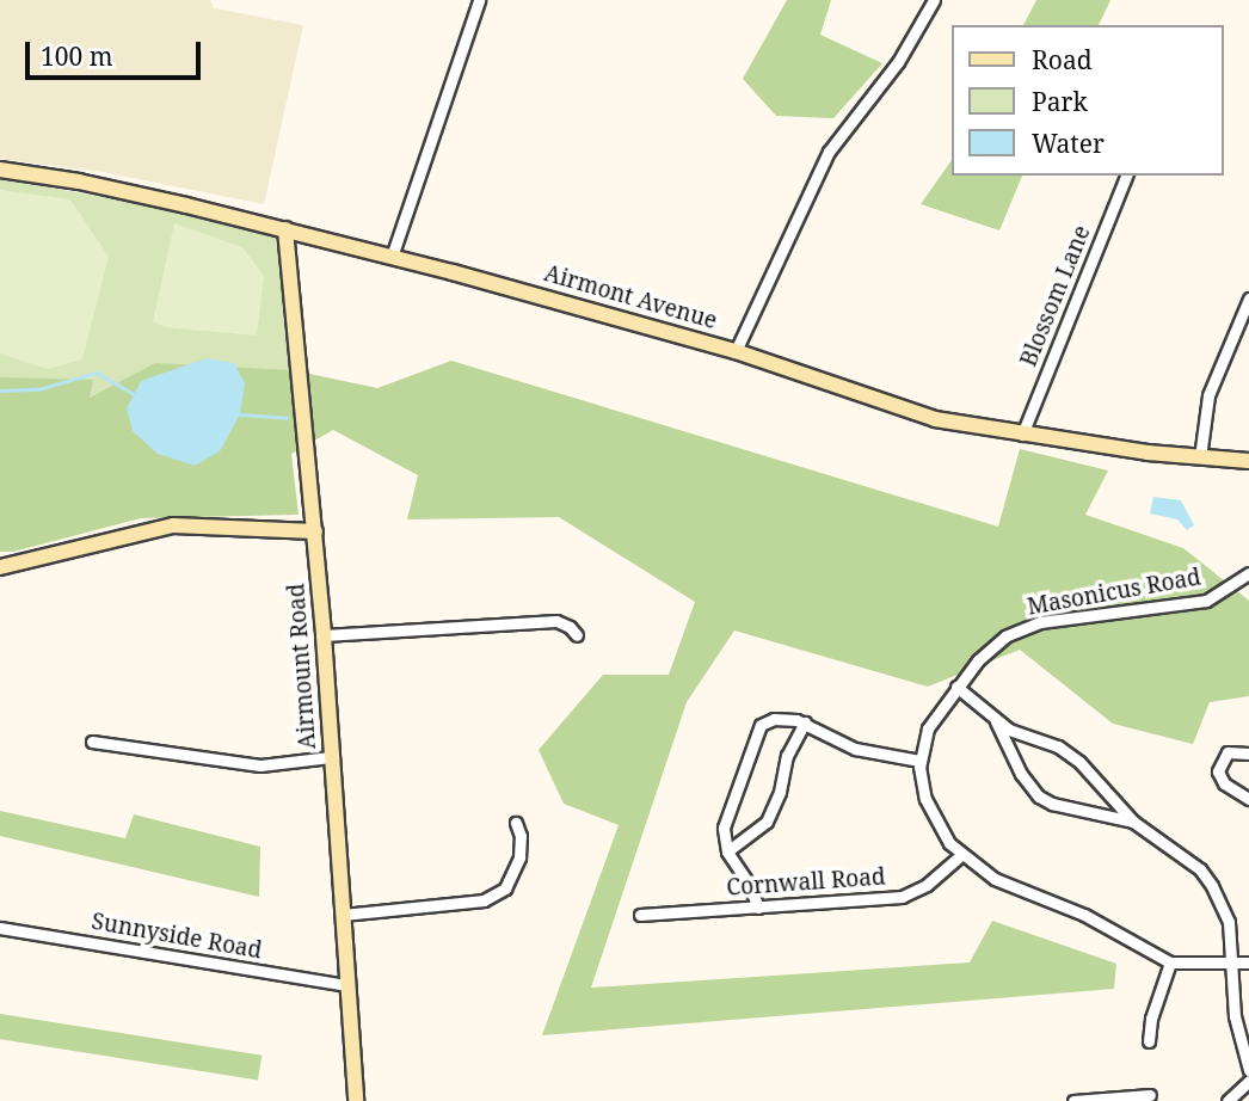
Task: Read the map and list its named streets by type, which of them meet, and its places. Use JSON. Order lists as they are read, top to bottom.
{
  "streets": {
    "street": [
      "Blossom Lane",
      "Airmont Avenue",
      "Masonicus Road",
      "Airmount Road",
      "Cornwall Road",
      "Sunnyside Road"
    ]
  },
  "crossings": [
    ["Blossom Lane", "Airmont Avenue"],
    ["Airmont Avenue", "Airmount Road"],
    ["Masonicus Road", "Cornwall Road"],
    ["Airmount Road", "Sunnyside Road"]
  ],
  "legend": ["Road", "Park", "Water"],
  "scale_bar": "100 m"
}
